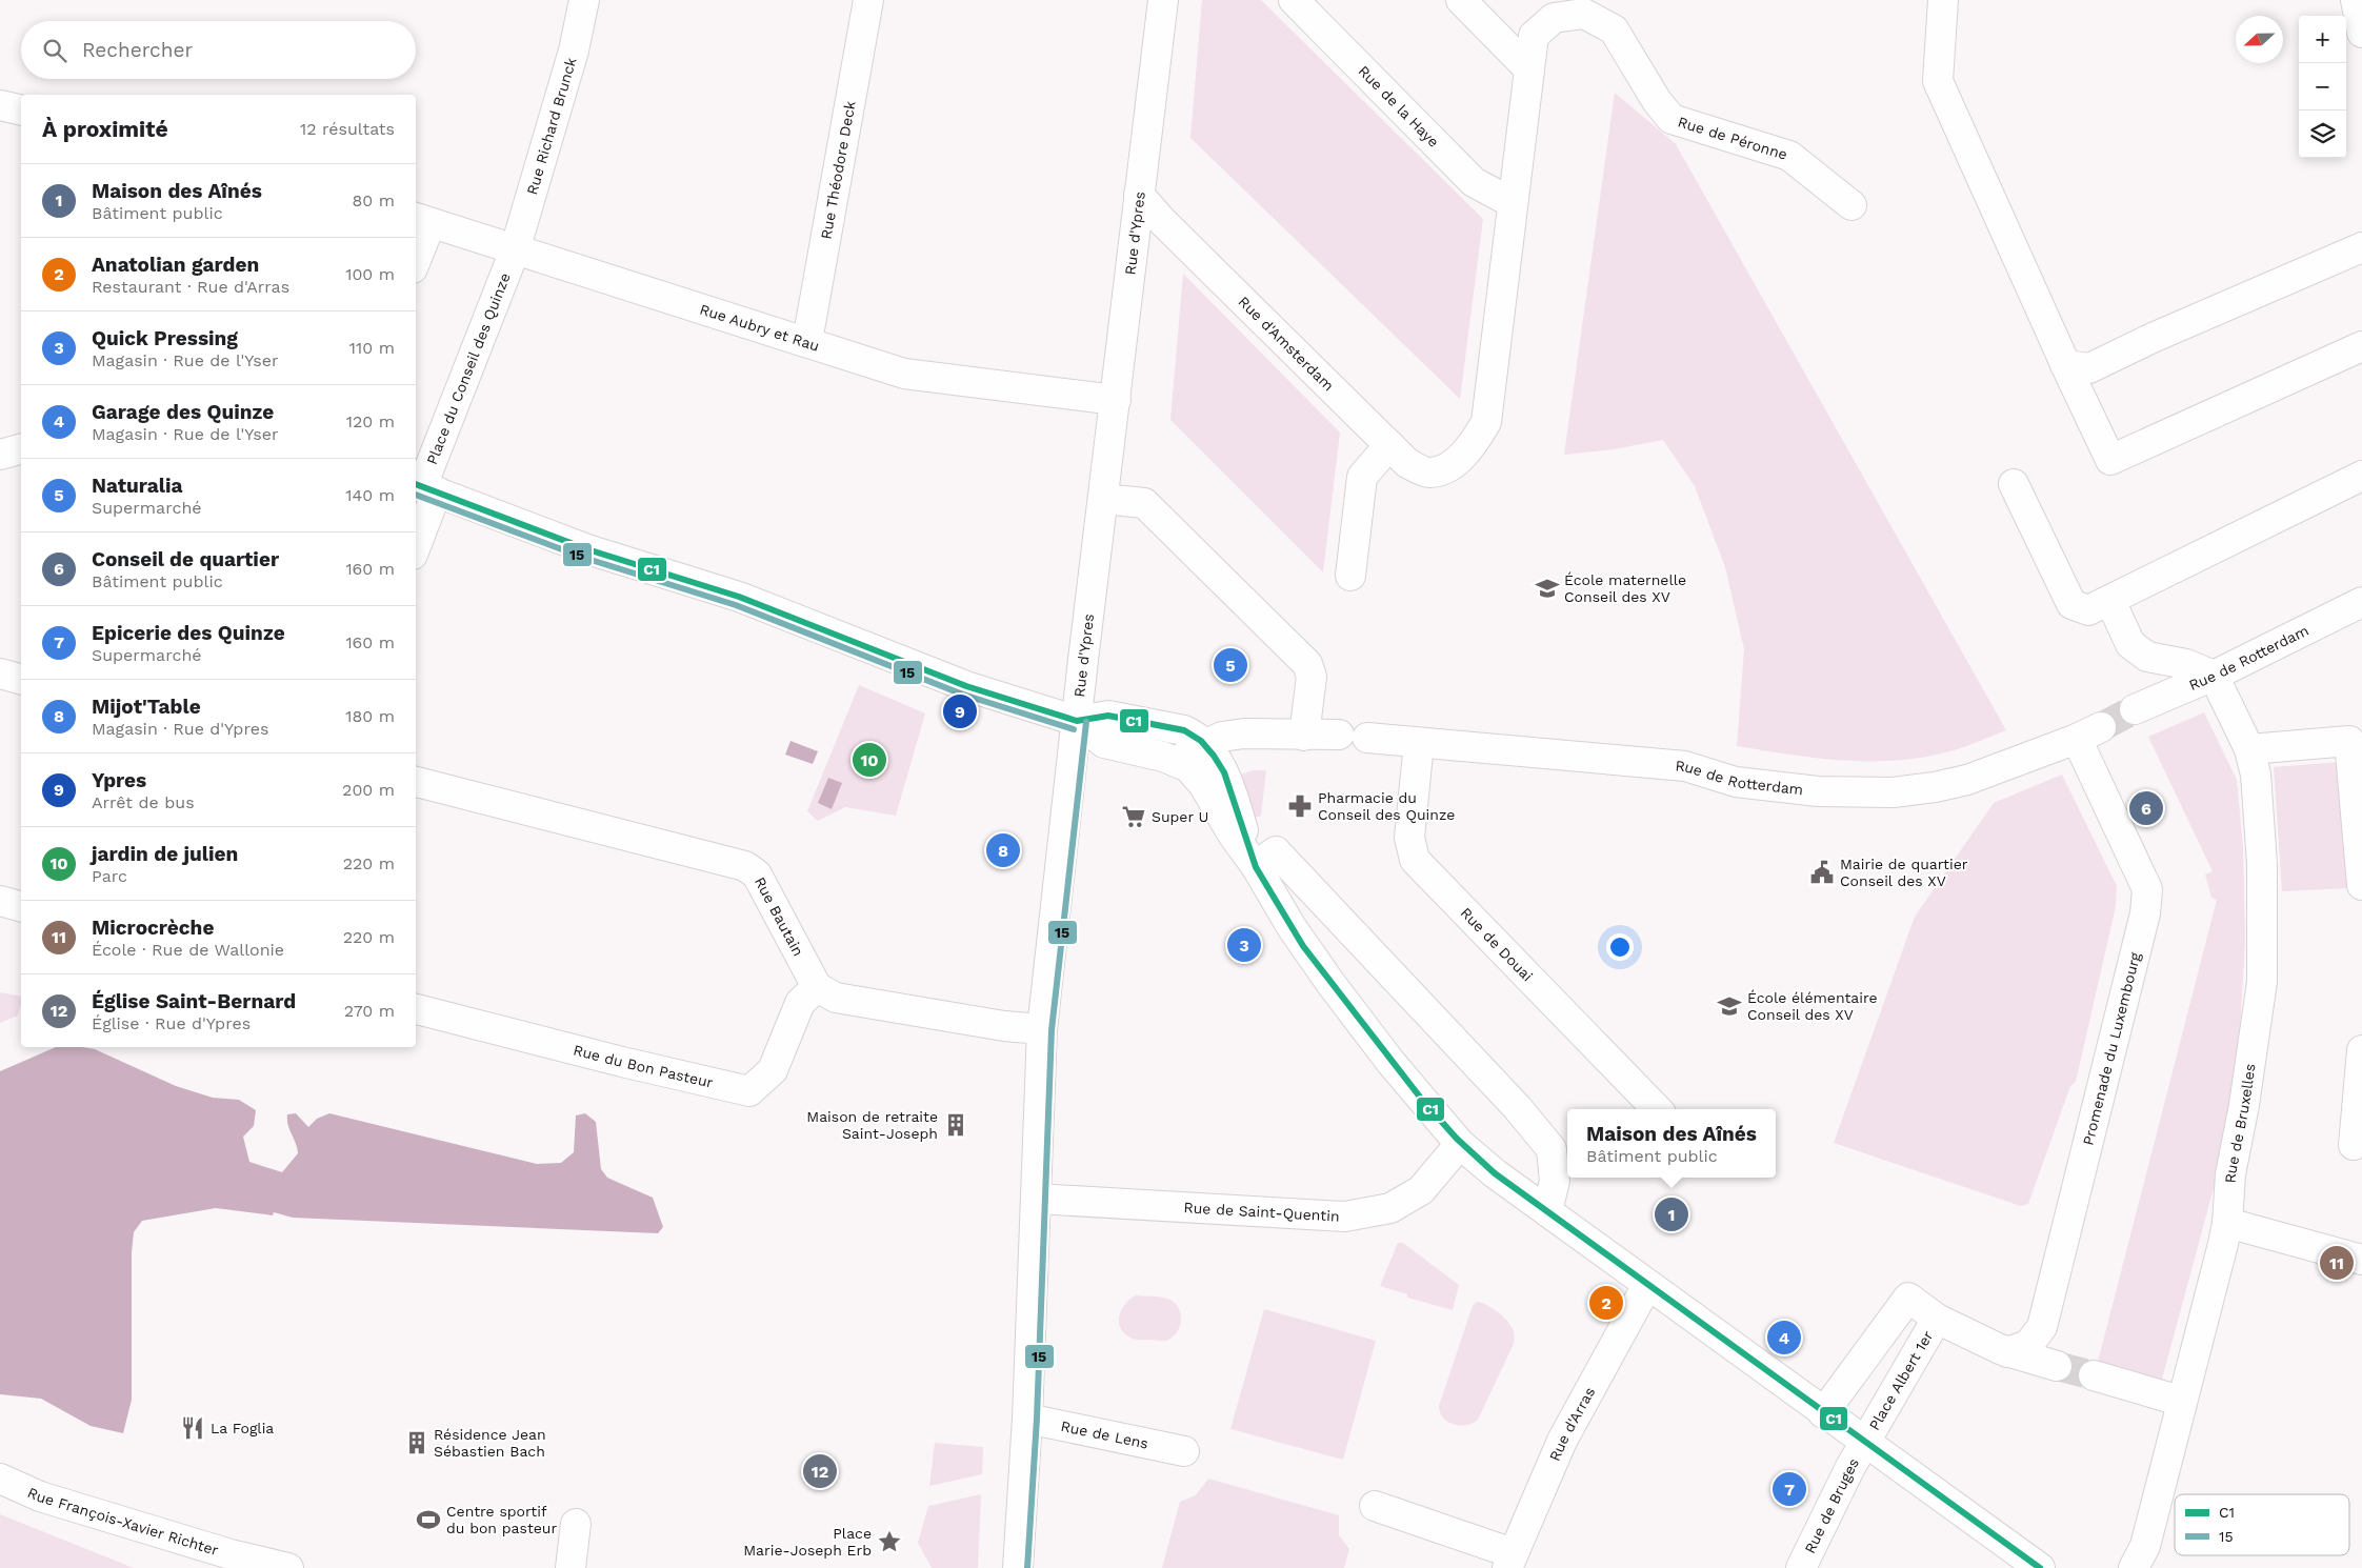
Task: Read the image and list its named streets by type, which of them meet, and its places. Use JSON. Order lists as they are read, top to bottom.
{
  "streets": {
    "street": [
      "Rue de la Haye",
      "Rue Richard Brunck",
      "Rue de Péronne",
      "Rue Théodore Deck",
      "Rue d'Ypres",
      "Rue Aubry et Rau",
      "Rue d'Amsterdam",
      "Place du Conseil des Quinze",
      "Rue de Rotterdam",
      "Rue Bautain",
      "Rue de Douai",
      "Promenade du Luxembourg",
      "Rue du Bon Pasteur",
      "Rue de Bruxelles",
      "Rue de Saint-Quentin",
      "Place Albert 1er",
      "Rue d'Arras",
      "Rue de Lens",
      "Rue de Bruges",
      "Rue François-Xavier Richter"
    ]
  },
  "crossings": [
    ["Rue de la Haye", "Rue de Péronne"],
    ["Rue Richard Brunck", "Rue Aubry et Rau"],
    ["Rue Richard Brunck", "Place du Conseil des Quinze"],
    ["Rue de Péronne", "Rue d'Amsterdam"],
    ["Rue Théodore Deck", "Rue Aubry et Rau"],
    ["Rue d'Ypres", "Rue Aubry et Rau"],
    ["Rue d'Ypres", "Rue d'Amsterdam"],
    ["Rue d'Ypres", "Rue de Saint-Quentin"],
    ["Rue d'Ypres", "Rue de Lens"],
    ["Rue Aubry et Rau", "Place du Conseil des Quinze"],
    ["Rue de Rotterdam", "Rue de Douai"],
    ["Rue de Rotterdam", "Promenade du Luxembourg"],
    ["Rue de Rotterdam", "Rue de Bruxelles"],
    ["Rue Bautain", "Rue du Bon Pasteur"],
    ["Promenade du Luxembourg", "Place Albert 1er"],
    ["Place Albert 1er", "Rue de Bruges"]
  ],
  "places": {
    "school or university": ["École maternelle Conseil des XV", "École élémentaire Conseil des XV"],
    "pharmacy": ["Pharmacie du Conseil des Quinze"],
    "supermarket": ["Super U"],
    "public building": ["Mairie de quartier Conseil des XV"],
    "building": ["Maison de retraite Saint-Joseph", "Résidence Jean Sébastien Bach"],
    "restaurant": ["La Foglia"],
    "sports": ["Centre sportif du bon pasteur"],
    "place": ["Place Marie-Joseph Erb"]
  },
  "lines": ["transit line C1", "transit line 15"],
  "legend": ["C1", "15"],
  "north": "left",
  "page": {
    "map_buttons": ["+", "−"],
    "search": "Rechercher",
    "heading": ["À proximité", "12 résultats"],
    "list": [
      {
        "mark": "1",
        "name": "Maison des Aînés",
        "note": "Bâtiment public",
        "value": "80 m"
      },
      {
        "mark": "2",
        "name": "Anatolian garden",
        "note": "Restaurant · Rue d'Arras",
        "value": "100 m"
      },
      {
        "mark": "3",
        "name": "Quick Pressing",
        "note": "Magasin · Rue de l'Yser",
        "value": "110 m"
      },
      {
        "mark": "4",
        "name": "Garage des Quinze",
        "note": "Magasin · Rue de l'Yser",
        "value": "120 m"
      },
      {
        "mark": "5",
        "name": "Naturalia",
        "note": "Supermarché",
        "value": "140 m"
      },
      {
        "mark": "6",
        "name": "Conseil de quartier",
        "note": "Bâtiment public",
        "value": "160 m"
      },
      {
        "mark": "7",
        "name": "Epicerie des Quinze",
        "note": "Supermarché",
        "value": "160 m"
      },
      {
        "mark": "8",
        "name": "Mijot'Table",
        "note": "Magasin · Rue d'Ypres",
        "value": "180 m"
      },
      {
        "mark": "9",
        "name": "Ypres",
        "note": "Arrêt de bus",
        "value": "200 m"
      },
      {
        "mark": "10",
        "name": "jardin de julien",
        "note": "Parc",
        "value": "220 m"
      },
      {
        "mark": "11",
        "name": "Microcrèche",
        "note": "École · Rue de Wallonie",
        "value": "220 m"
      },
      {
        "mark": "12",
        "name": "Église Saint-Bernard",
        "note": "Église · Rue d'Ypres",
        "value": "270 m"
      }
    ],
    "pins": [
      "5",
      "9",
      "10",
      "6",
      "8",
      "3",
      "1",
      "11",
      "2",
      "4",
      "12",
      "7"
    ],
    "popup": ["Maison des Aînés", "Bâtiment public"]
  }
}
